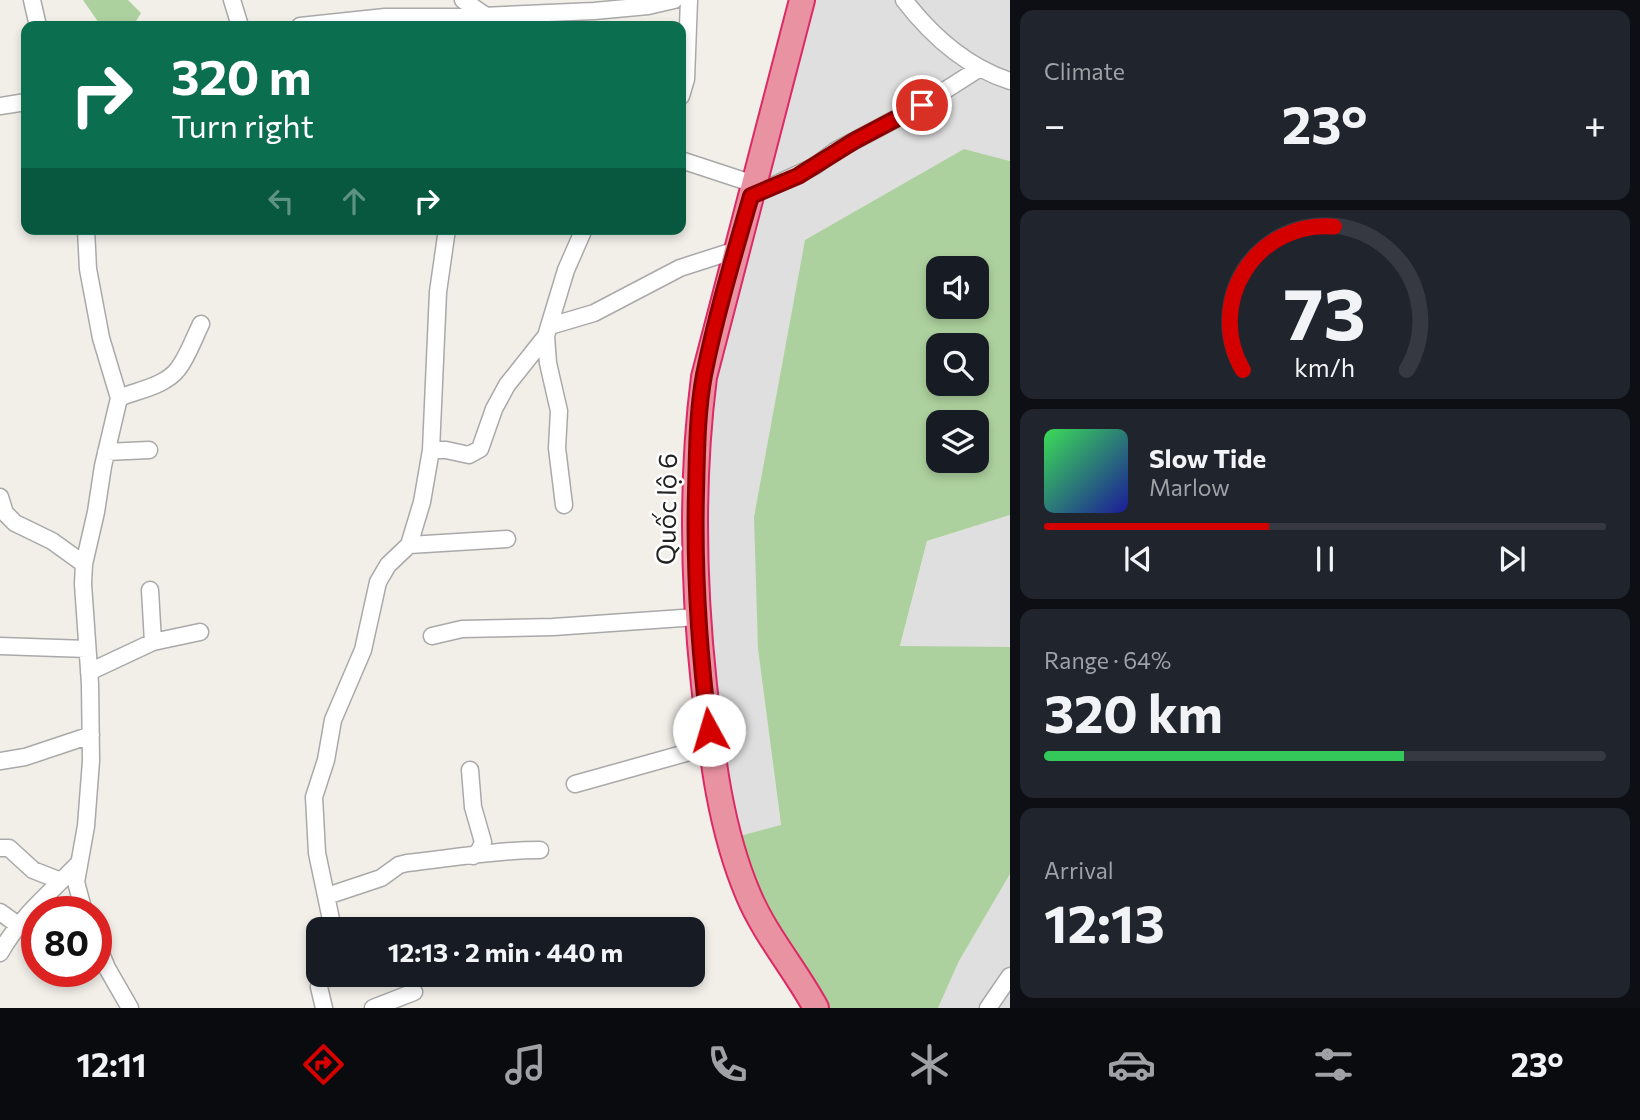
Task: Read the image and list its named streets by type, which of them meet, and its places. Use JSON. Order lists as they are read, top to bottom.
{
  "streets": {
    "highway": ["Quốc lộ 6"]
  },
  "page": {
    "tile": [
      "Climate",
      ["Range · 64%", "320 km"],
      ["Arrival", "12:13"]
    ],
    "turn": ["320 m", "Turn right"],
    "heat": ["−", "23°", "+"],
    "song": ["Slow Tide", "Marlow"],
    "limit": "80",
    "trip": "12:13 · 2 min · 440 m",
    "tabs": ["12:11", "23°"],
    "gauge": ["73", "km/h"]
  }
}
